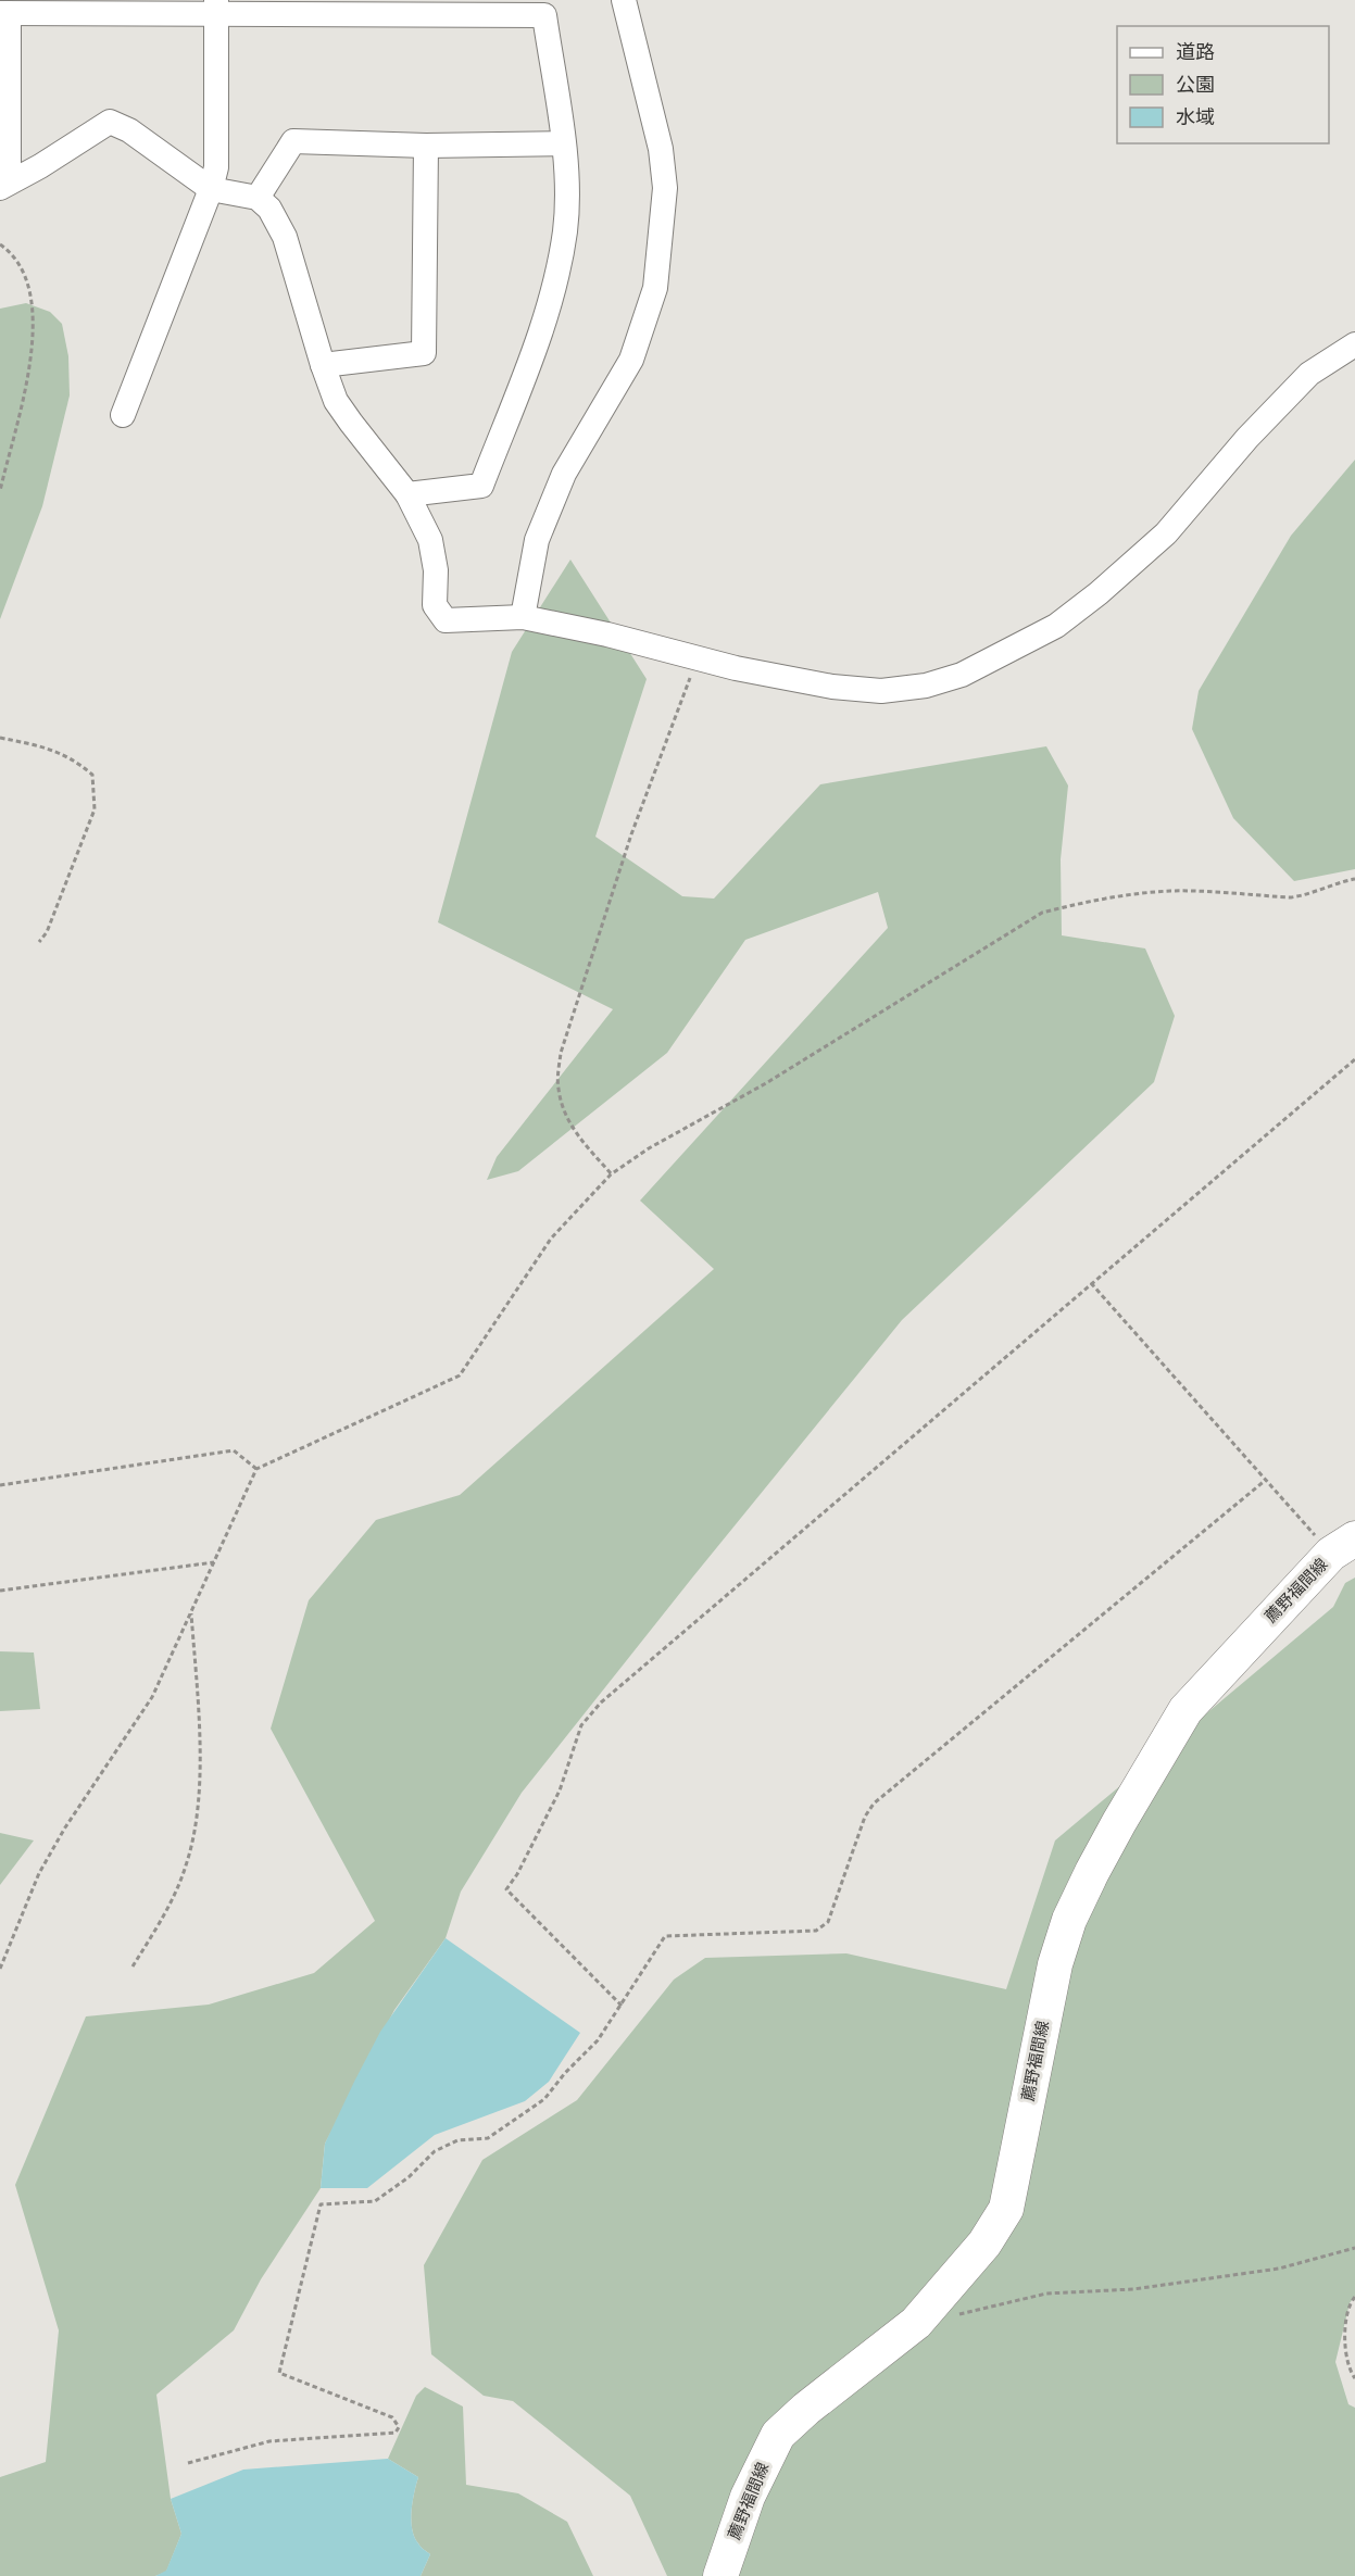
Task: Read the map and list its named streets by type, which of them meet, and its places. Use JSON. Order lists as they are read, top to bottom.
{
  "streets": {
    "main road": ["薦野福間線"]
  },
  "legend": ["道路", "公園", "水域"]
}
